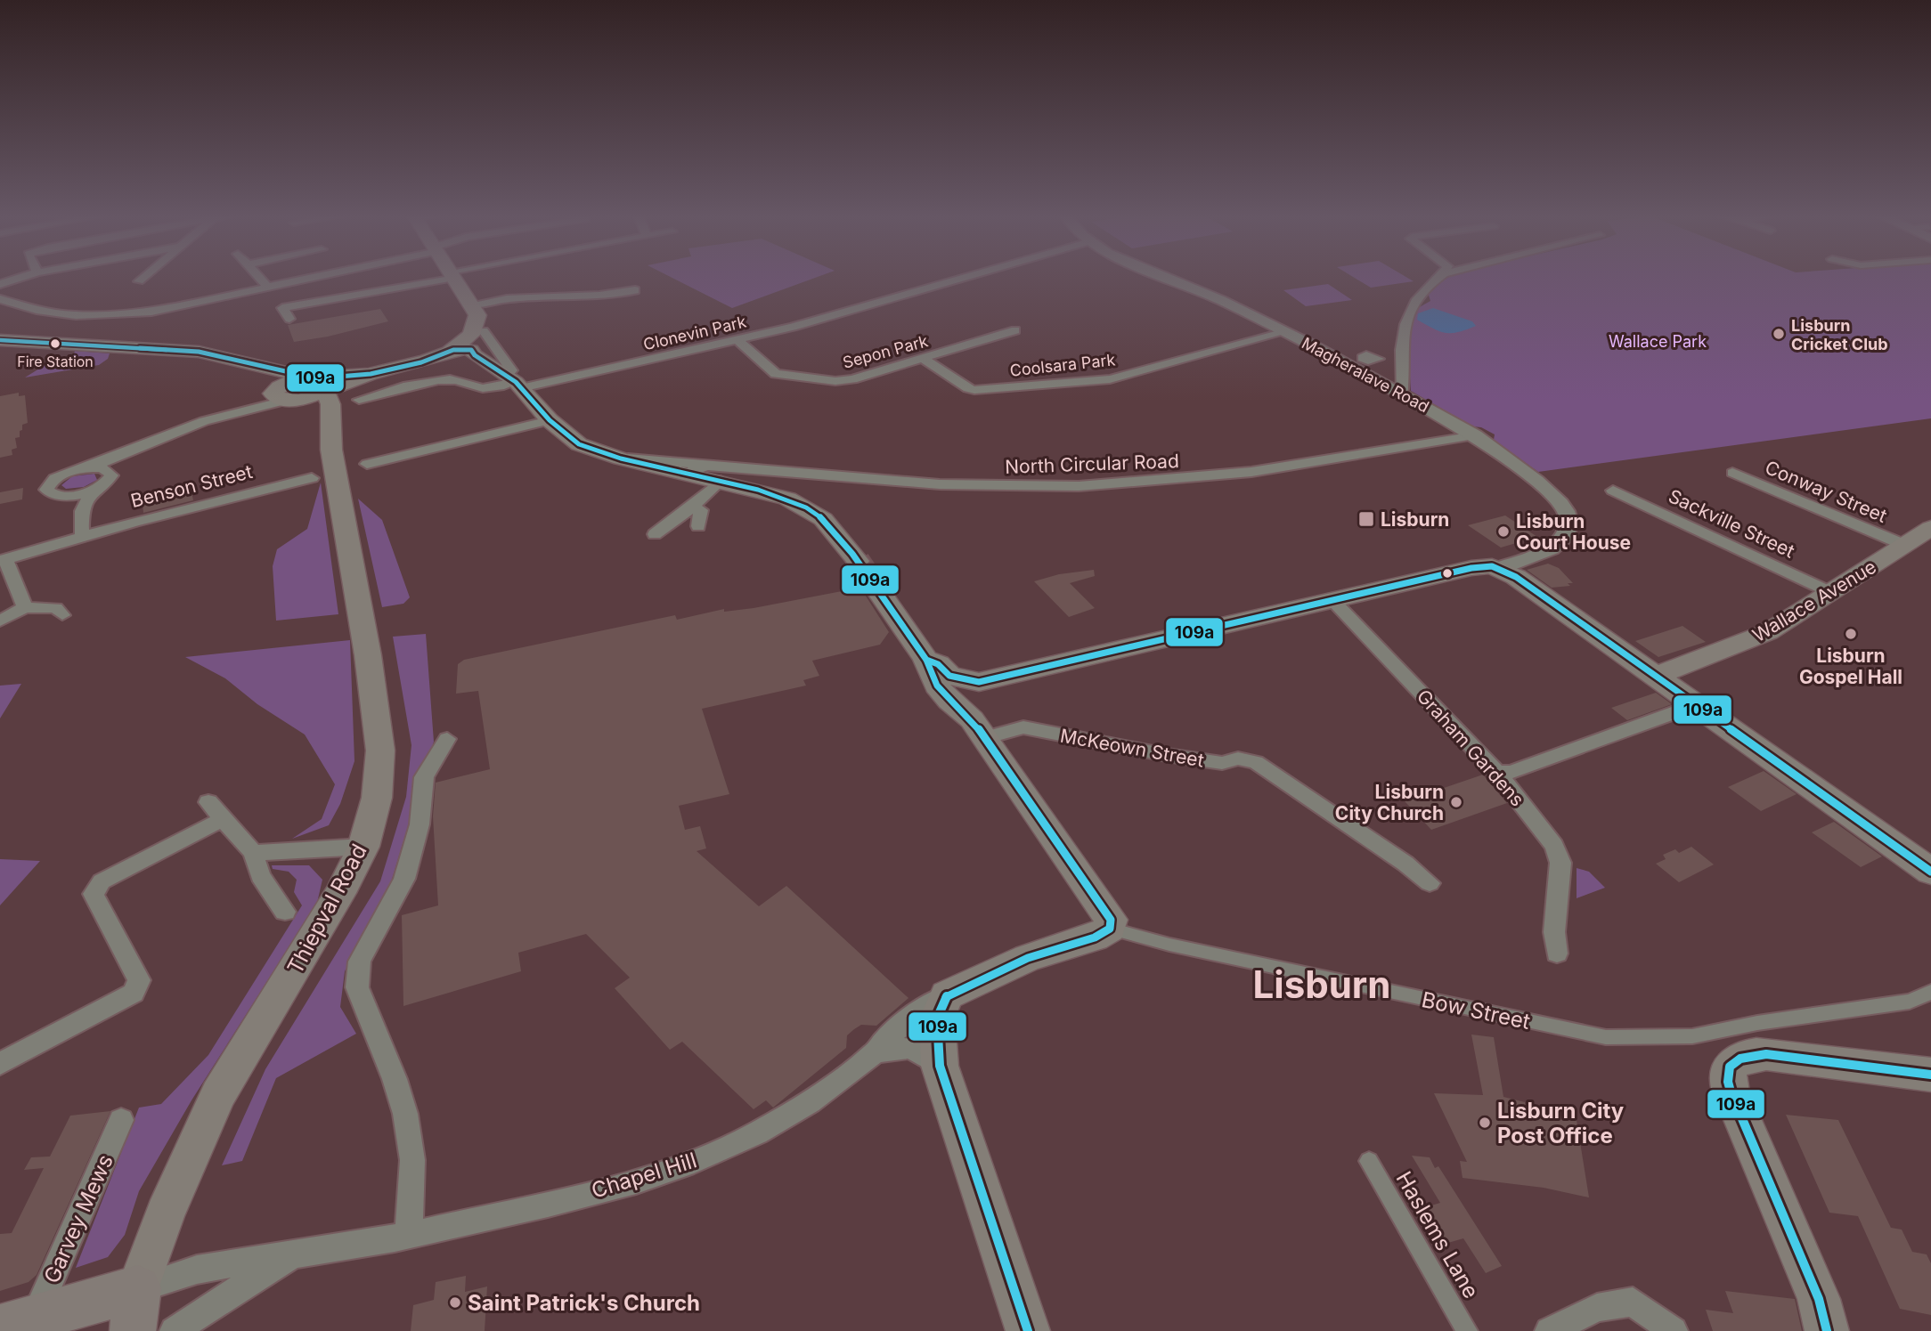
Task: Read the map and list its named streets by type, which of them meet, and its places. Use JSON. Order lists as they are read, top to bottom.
{
  "streets": {
    "main road": ["Wallace Avenue", "Thiepval Road"],
    "street": [
      "Clonevin Park",
      "Sepon Park",
      "Coolsara Park",
      "Magheralave Road",
      "North Circular Road",
      "Benson Street",
      "Conway Street",
      "Sackville Street",
      "McKeown Street",
      "Graham Gardens",
      "Bow Street",
      "Chapel Hill",
      "Garvey Mews",
      "Haslems Lane"
    ]
  },
  "crossings": [
    ["Clonevin Park", "Sepon Park"],
    ["Sepon Park", "Coolsara Park"],
    ["Coolsara Park", "Magheralave Road"],
    ["Magheralave Road", "North Circular Road"],
    ["Conway Street", "Wallace Avenue"],
    ["Sackville Street", "Wallace Avenue"],
    ["Thiepval Road", "Chapel Hill"]
  ],
  "districts": ["Lisburn"],
  "parks": ["Wallace Park"],
  "places": {
    "other": [
      "Lisburn Cricket Club",
      "Fire Station",
      "Lisburn Court House",
      "Lisburn Gospel Hall",
      "Lisburn City Church",
      "Lisburn City Post Office",
      "Saint Patrick's Church"
    ],
    "transit": ["Lisburn"]
  },
  "lines": ["transit line 109a"]
}
